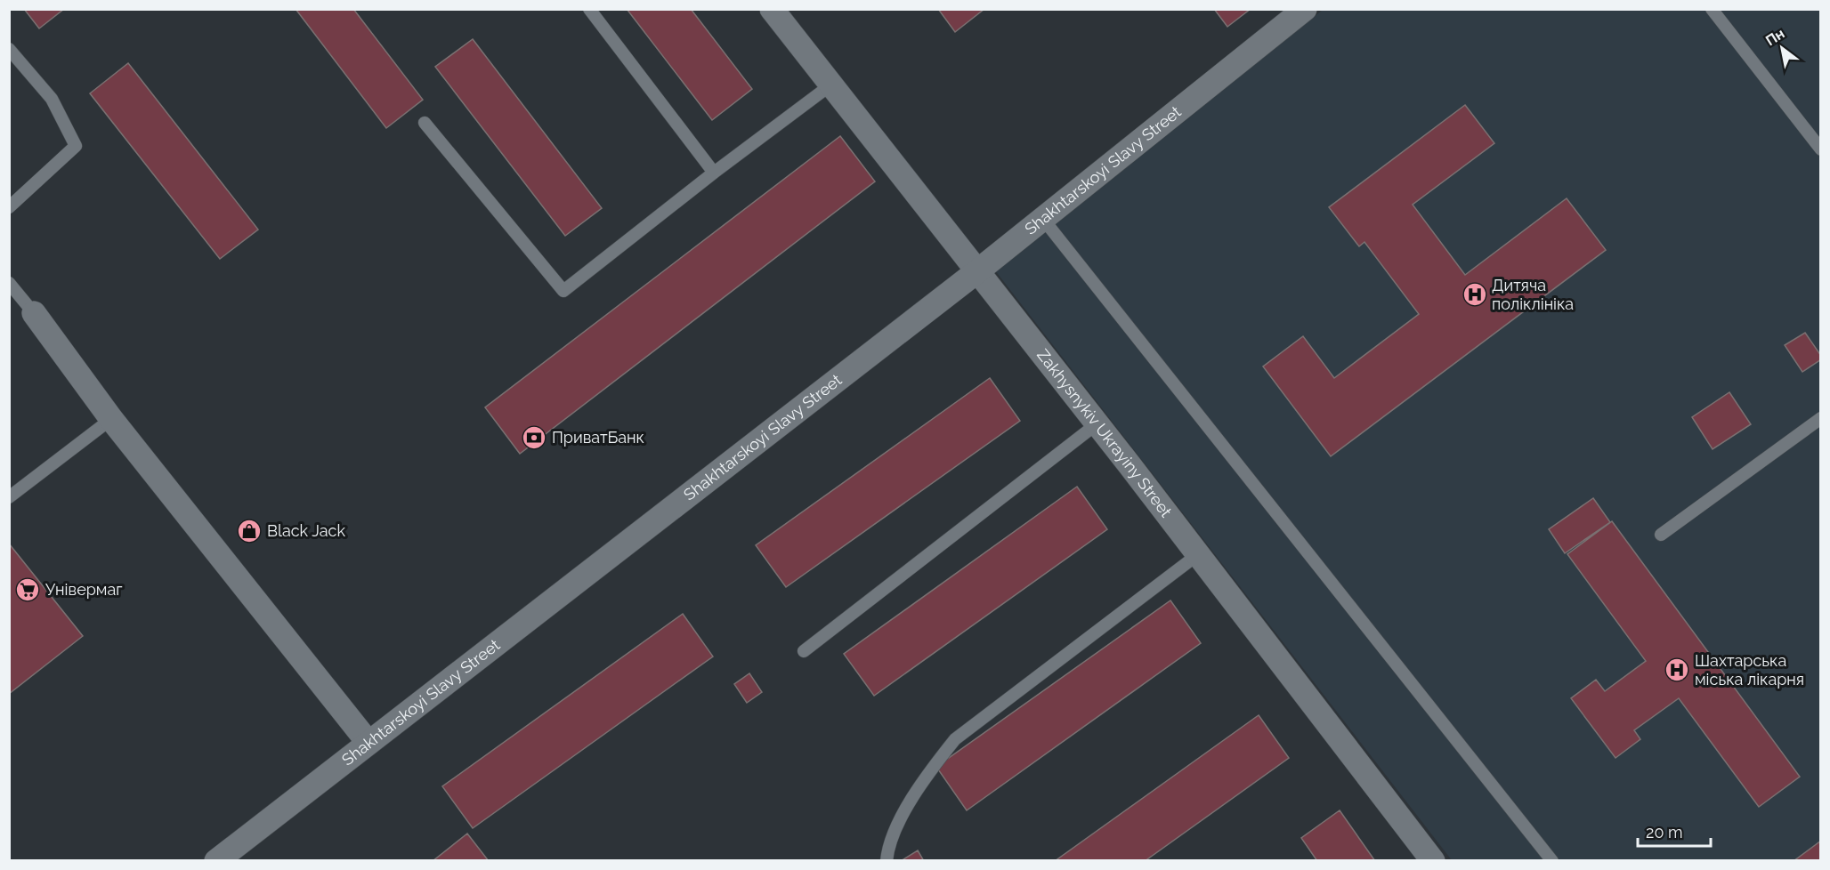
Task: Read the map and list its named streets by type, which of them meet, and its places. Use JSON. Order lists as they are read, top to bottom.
{
  "streets": {
    "street": ["Shakhtarskoyi Slavy Street", "Zakhysnykiv Ukrayiny Street"]
  },
  "crossings": [
    ["Shakhtarskoyi Slavy Street", "Zakhysnykiv Ukrayiny Street"]
  ],
  "places": {
    "hospital": ["Дитяча поліклініка", "Шахтарська міська лікарня"],
    "bank": ["ПриватБанк"],
    "shop": ["Black Jack"],
    "supermarket": ["Універмаг"]
  },
  "scale_bar": "20 m",
  "north": "top left"
}
